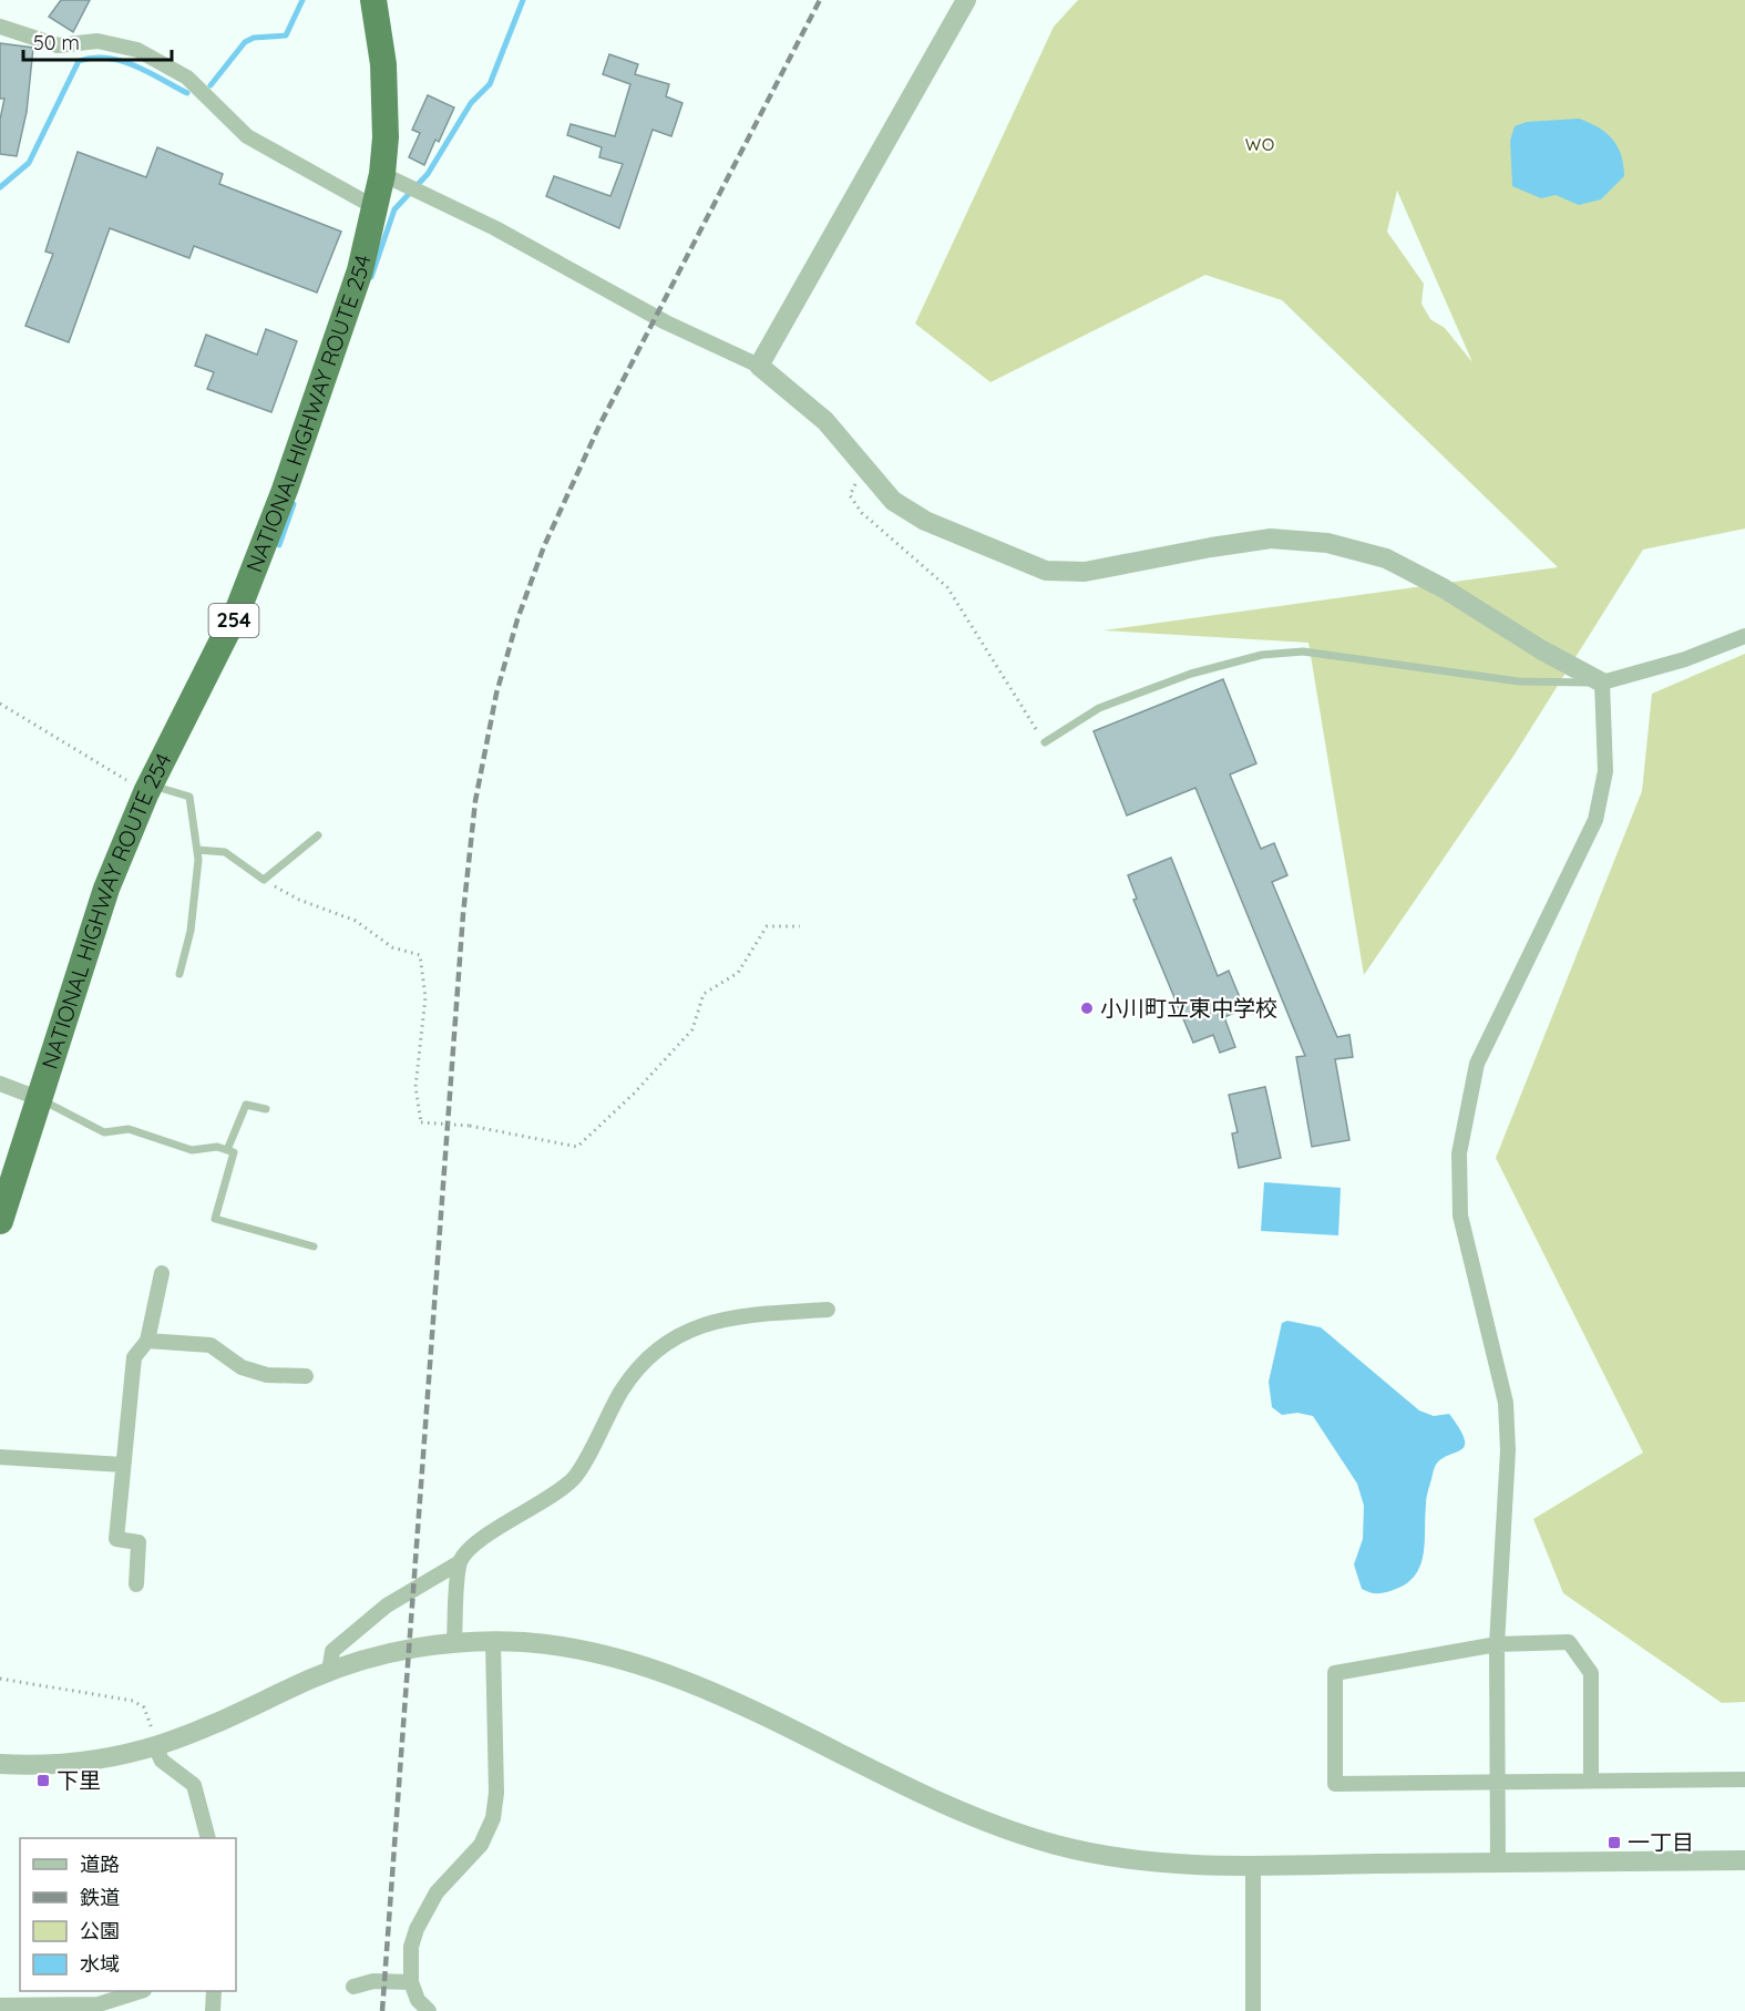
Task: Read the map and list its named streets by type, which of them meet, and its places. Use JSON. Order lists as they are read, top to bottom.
{
  "streets": {
    "highway": ["NATIONAL HIGHWAY ROUTE 254", "254"]
  },
  "parks": ["wo"],
  "places": {
    "other": ["小川町立東中学校"],
    "transit": ["下里", "一丁目"]
  },
  "legend": [
    "道路",
    "鉄道",
    "公園",
    "水域"
  ],
  "scale_bar": "50 m"
}
